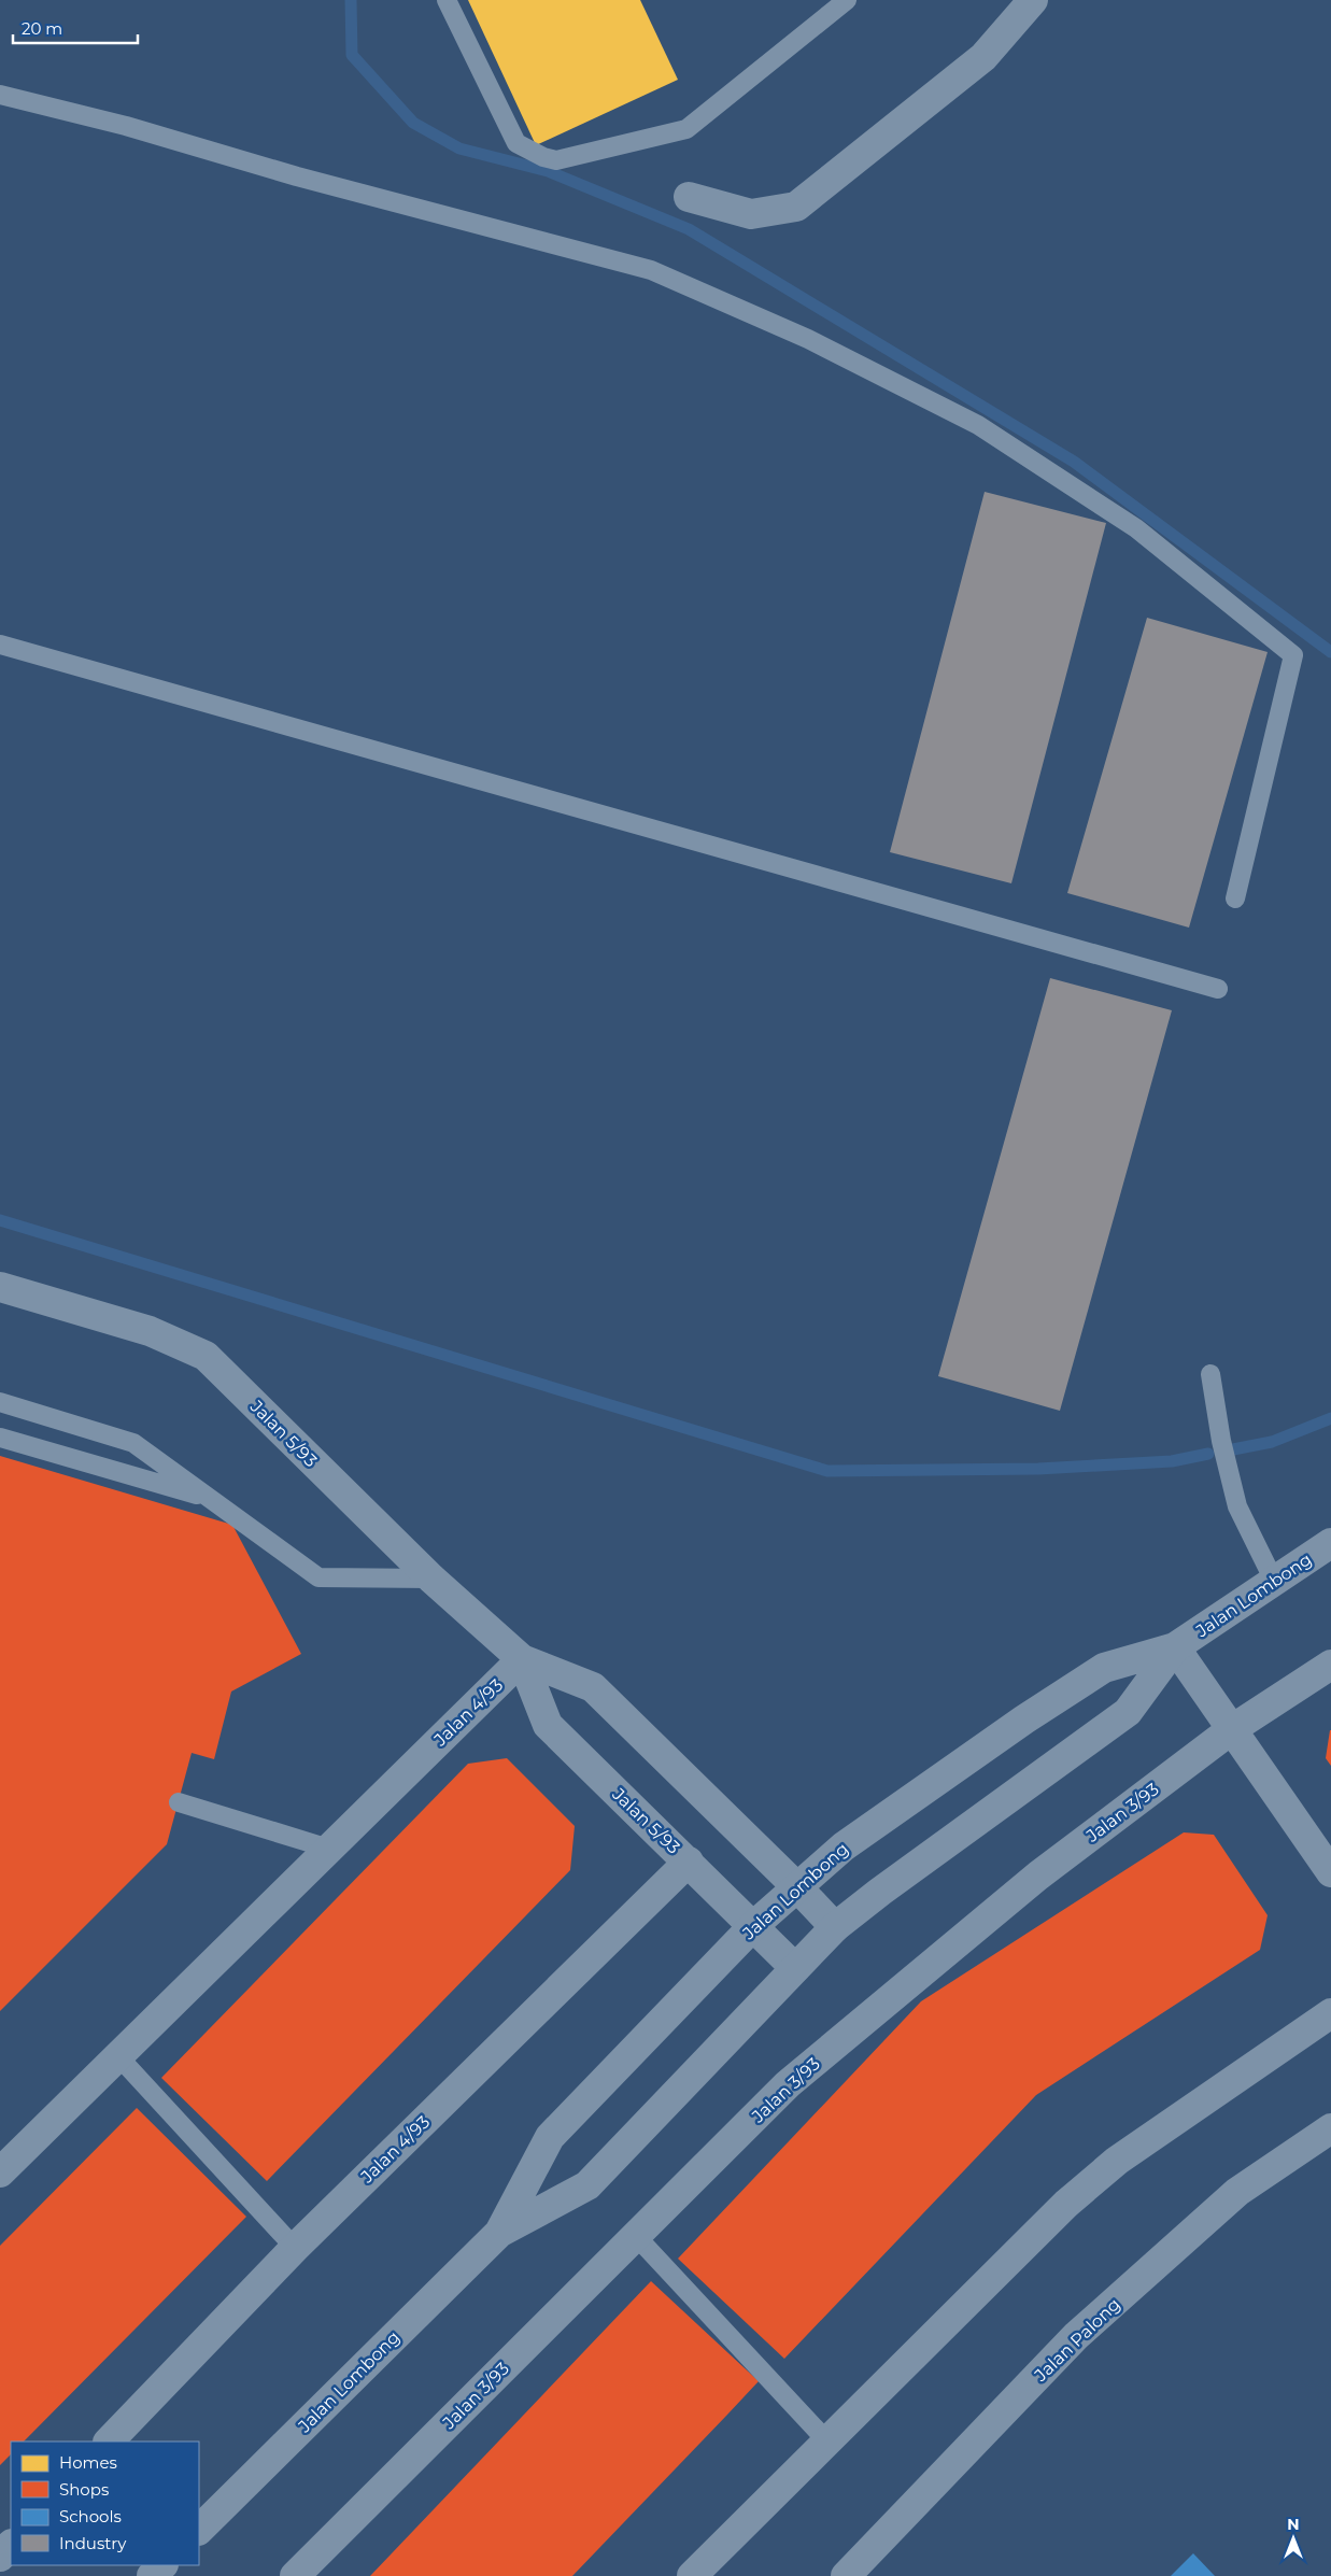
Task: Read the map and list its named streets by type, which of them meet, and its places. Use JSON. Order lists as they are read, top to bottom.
{
  "streets": {
    "street": [
      "Jalan 5/93",
      "Jalan Lombong",
      "Jalan 4/93",
      "Jalan 3/93",
      "Jalan Palong"
    ]
  },
  "crossings": [
    ["Jalan 5/93", "Jalan Lombong"],
    ["Jalan 5/93", "Jalan 4/93"]
  ],
  "legend": [
    "Homes",
    "Shops",
    "Schools",
    "Industry"
  ],
  "scale_bar": "20 m",
  "north": "top"
}
